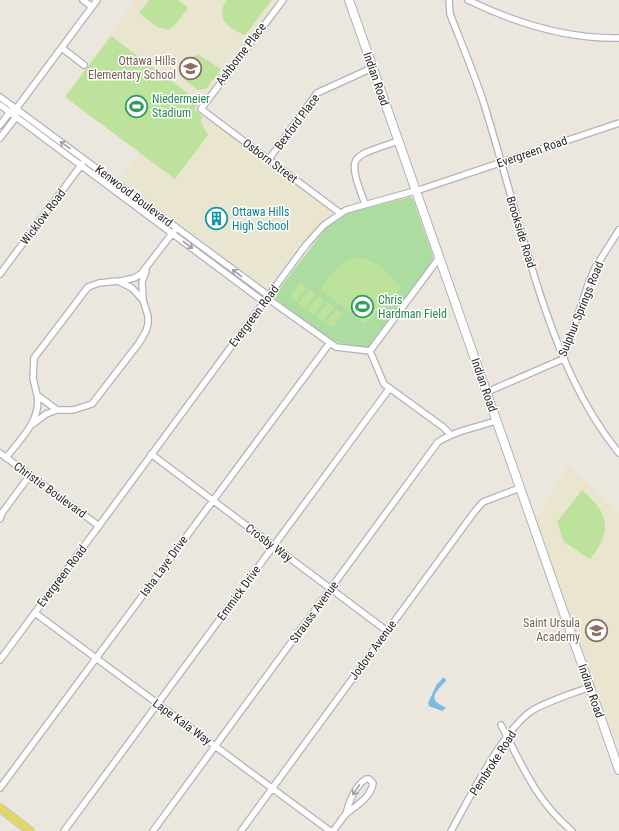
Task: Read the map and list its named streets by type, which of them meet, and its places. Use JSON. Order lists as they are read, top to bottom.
{
  "streets": {
    "street": [
      "Ashborne Place",
      "Indian Road",
      "Bexford Place",
      "Evergreen Road",
      "Osborn Street",
      "Kenwood Boulevard",
      "Wicklow Road",
      "Brookside Road",
      "Sulphur Springs Road",
      "Christie Boulevard",
      "Crosby Way",
      "Isha Laye Drive",
      "Emmick Drive",
      "Strauss Avenue",
      "Jodore Avenue",
      "Lape Kala Way",
      "Pembroke Road"
    ]
  },
  "crossings": [
    ["Ashborne Place", "Osborn Street"],
    ["Indian Road", "Bexford Place"],
    ["Indian Road", "Evergreen Road"],
    ["Indian Road", "Sulphur Springs Road"],
    ["Indian Road", "Strauss Avenue"],
    ["Indian Road", "Jodore Avenue"],
    ["Indian Road", "Pembroke Road"],
    ["Bexford Place", "Osborn Street"],
    ["Evergreen Road", "Osborn Street"],
    ["Evergreen Road", "Kenwood Boulevard"],
    ["Evergreen Road", "Brookside Road"],
    ["Evergreen Road", "Christie Boulevard"],
    ["Evergreen Road", "Crosby Way"],
    ["Evergreen Road", "Lape Kala Way"],
    ["Kenwood Boulevard", "Wicklow Road"],
    ["Brookside Road", "Sulphur Springs Road"],
    ["Crosby Way", "Isha Laye Drive"],
    ["Crosby Way", "Emmick Drive"],
    ["Crosby Way", "Strauss Avenue"],
    ["Crosby Way", "Jodore Avenue"],
    ["Isha Laye Drive", "Lape Kala Way"],
    ["Emmick Drive", "Lape Kala Way"],
    ["Strauss Avenue", "Lape Kala Way"],
    ["Jodore Avenue", "Lape Kala Way"]
  ],
  "places": {
    "school or university": ["Ottawa Hills Elementary School", "Saint Ursula Academy"],
    "sports": ["Niedermeier Stadium", "Chris Hardman Field"],
    "building": ["Ottawa Hills High School"]
  }
}
